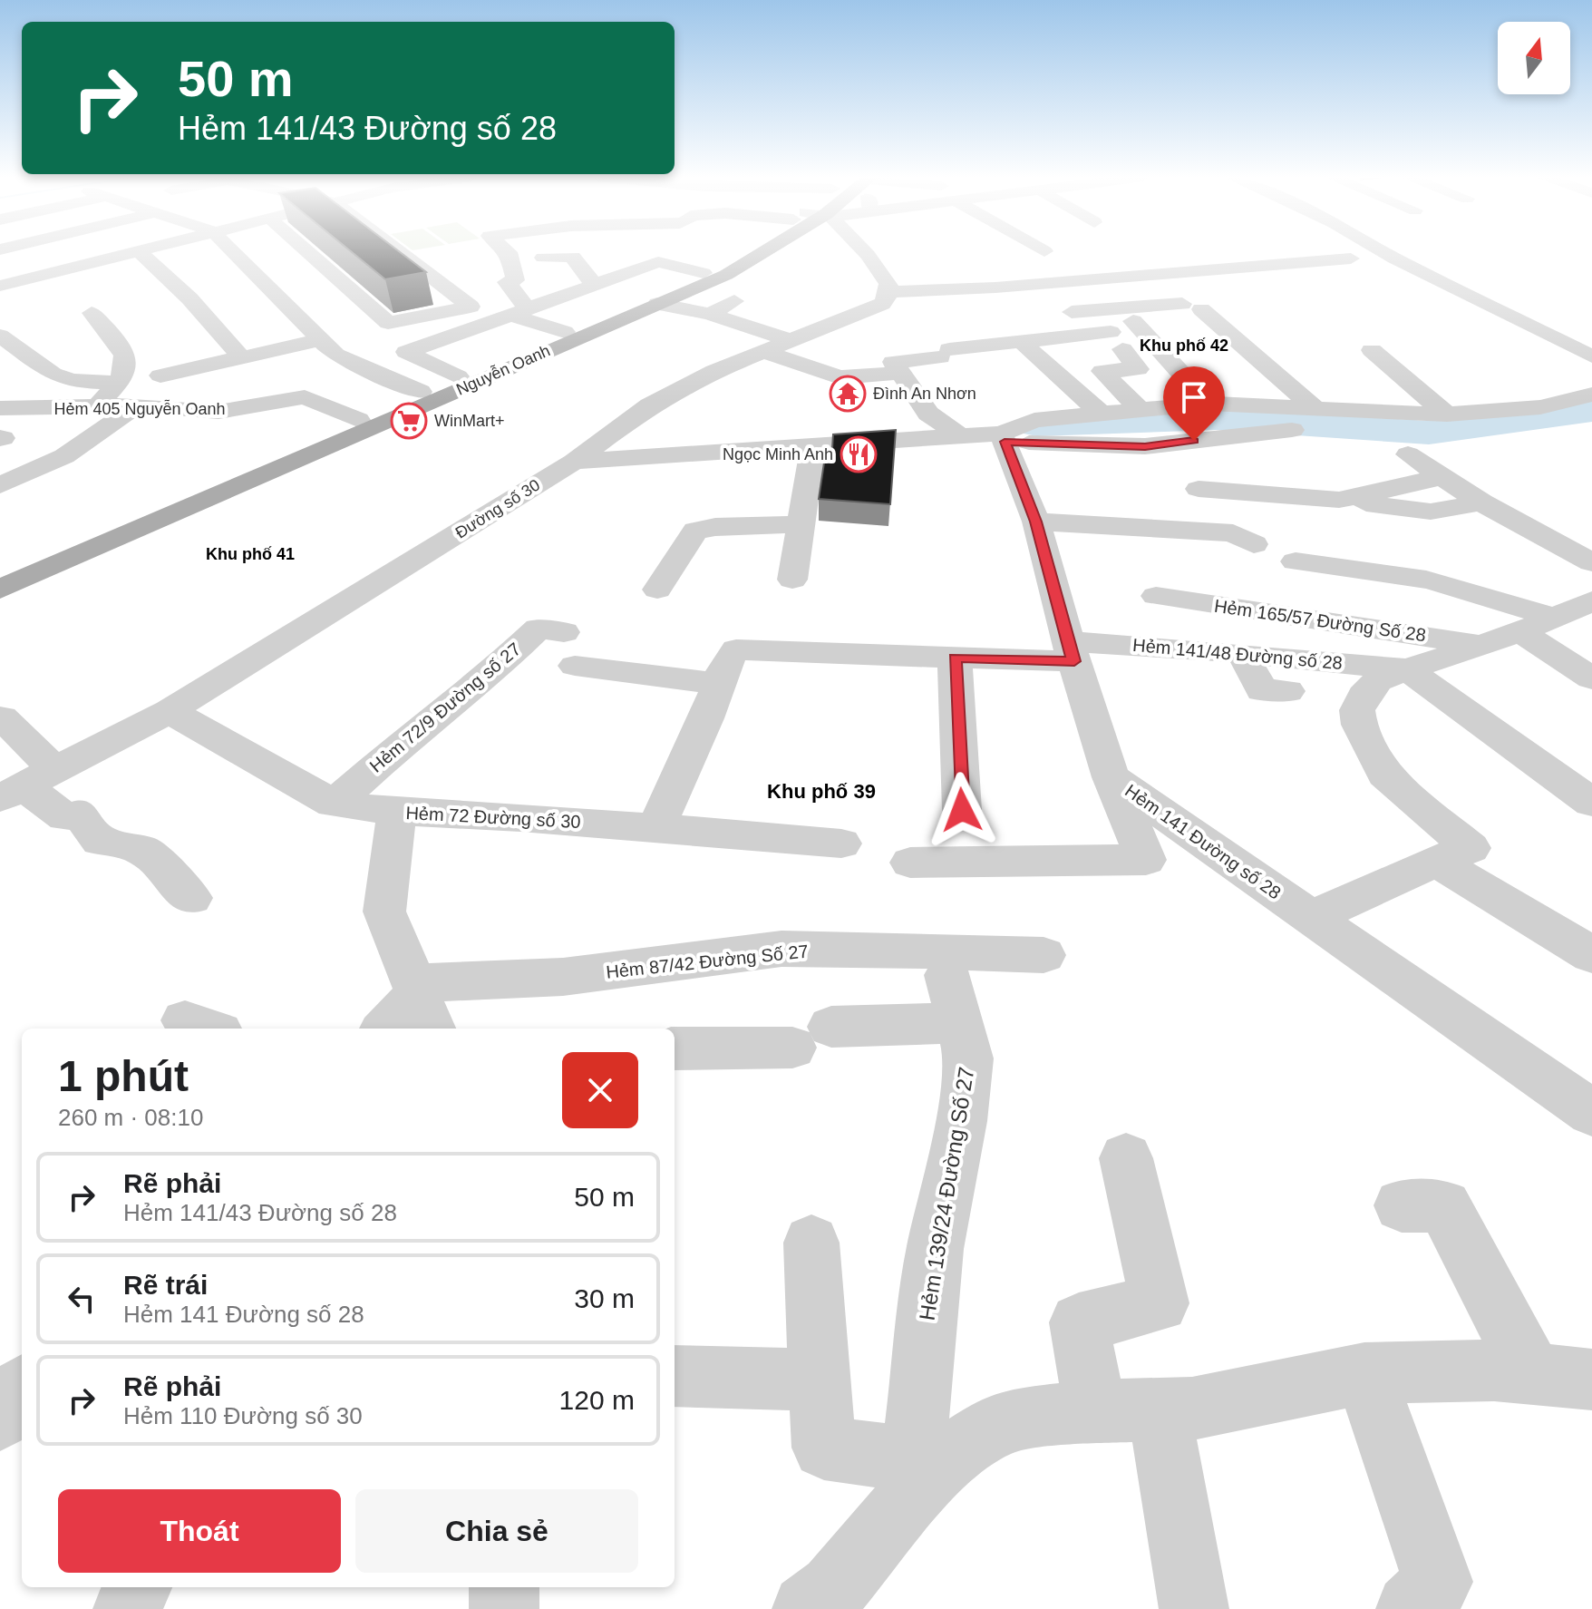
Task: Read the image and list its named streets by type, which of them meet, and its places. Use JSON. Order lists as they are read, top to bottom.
{
  "streets": {
    "main road": ["Nguyễn Oanh"],
    "street": [
      "Hẻm 405 Nguyễn Oanh",
      "Đường số 30",
      "Hẻm 165/57 Đường Số 28",
      "Hẻm 141/48 Đường số 28",
      "Hẻm 72/9 Đường số 27",
      "Hẻm 72 Đường số 30",
      "Hẻm 141 Đường số 28",
      "Hẻm 87/42 Đường Số 27",
      "Hẻm 139/24 Đường Số 27"
    ]
  },
  "crossings": [
    ["Nguyễn Oanh", "Hẻm 405 Nguyễn Oanh"],
    ["Đường số 30", "Hẻm 72 Đường số 30"],
    ["Hẻm 141/48 Đường số 28", "Hẻm 72/9 Đường số 27"],
    ["Hẻm 141/48 Đường số 28", "Hẻm 141 Đường số 28"],
    ["Hẻm 72/9 Đường số 27", "Hẻm 72 Đường số 30"]
  ],
  "districts": ["Khu phố 42", "Khu phố 41", "Khu phố 39"],
  "places": {
    "temple": ["Đình An Nhơn"],
    "supermarket": ["WinMart+"],
    "restaurant": ["Ngọc Minh Anh"]
  },
  "north": "top",
  "page": {
    "turn": ["50 m", "Hẻm 141/43 Đường số 28"],
    "heading": ["1 phút", "260 m · 08:10"],
    "list": [
      {
        "name": "Rẽ phải",
        "note": "Hẻm 141/43 Đường số 28",
        "value": "50 m"
      },
      {
        "name": "Rẽ trái",
        "note": "Hẻm 141 Đường số 28",
        "value": "30 m"
      },
      {
        "name": "Rẽ phải",
        "note": "Hẻm 110 Đường số 30",
        "value": "120 m"
      }
    ],
    "buttons": ["Thoát", "Chia sẻ"]
  }
}
